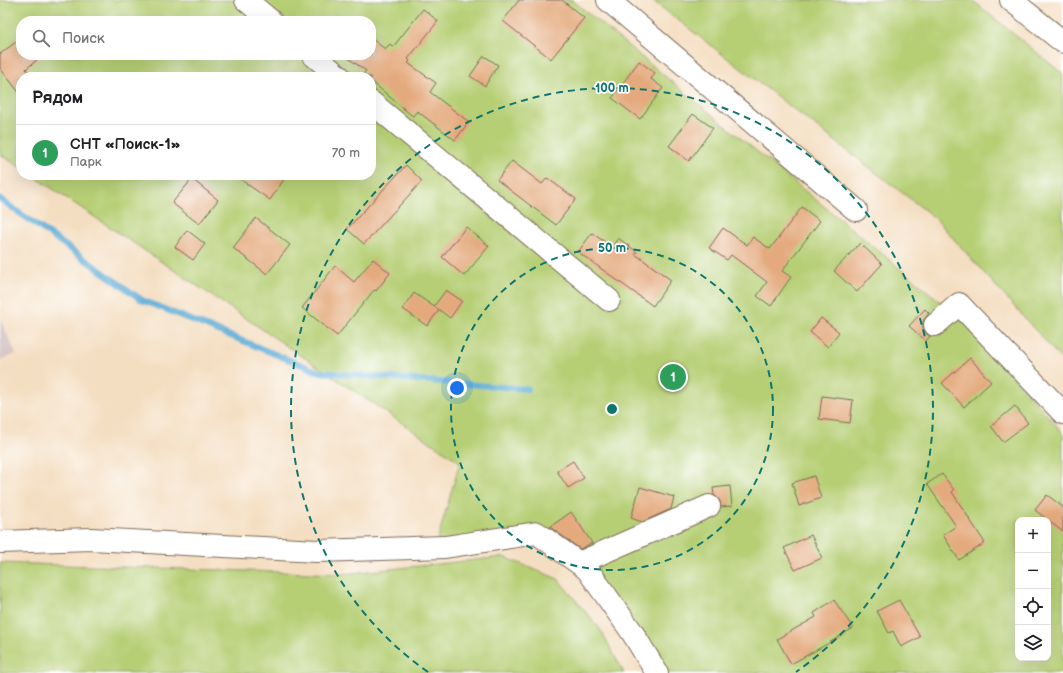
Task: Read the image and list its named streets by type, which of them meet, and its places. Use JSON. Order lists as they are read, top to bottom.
{
  "page": {
    "search": "Поиск",
    "heading": "Рядом",
    "list": [
      {
        "mark": "1",
        "name": "СНТ «Поиск-1»",
        "note": "Парк",
        "value": "70 m"
      }
    ],
    "pins": "1",
    "map_buttons": ["+", "−"]
  },
  "rings": ["100 m", "50 m"]
}
